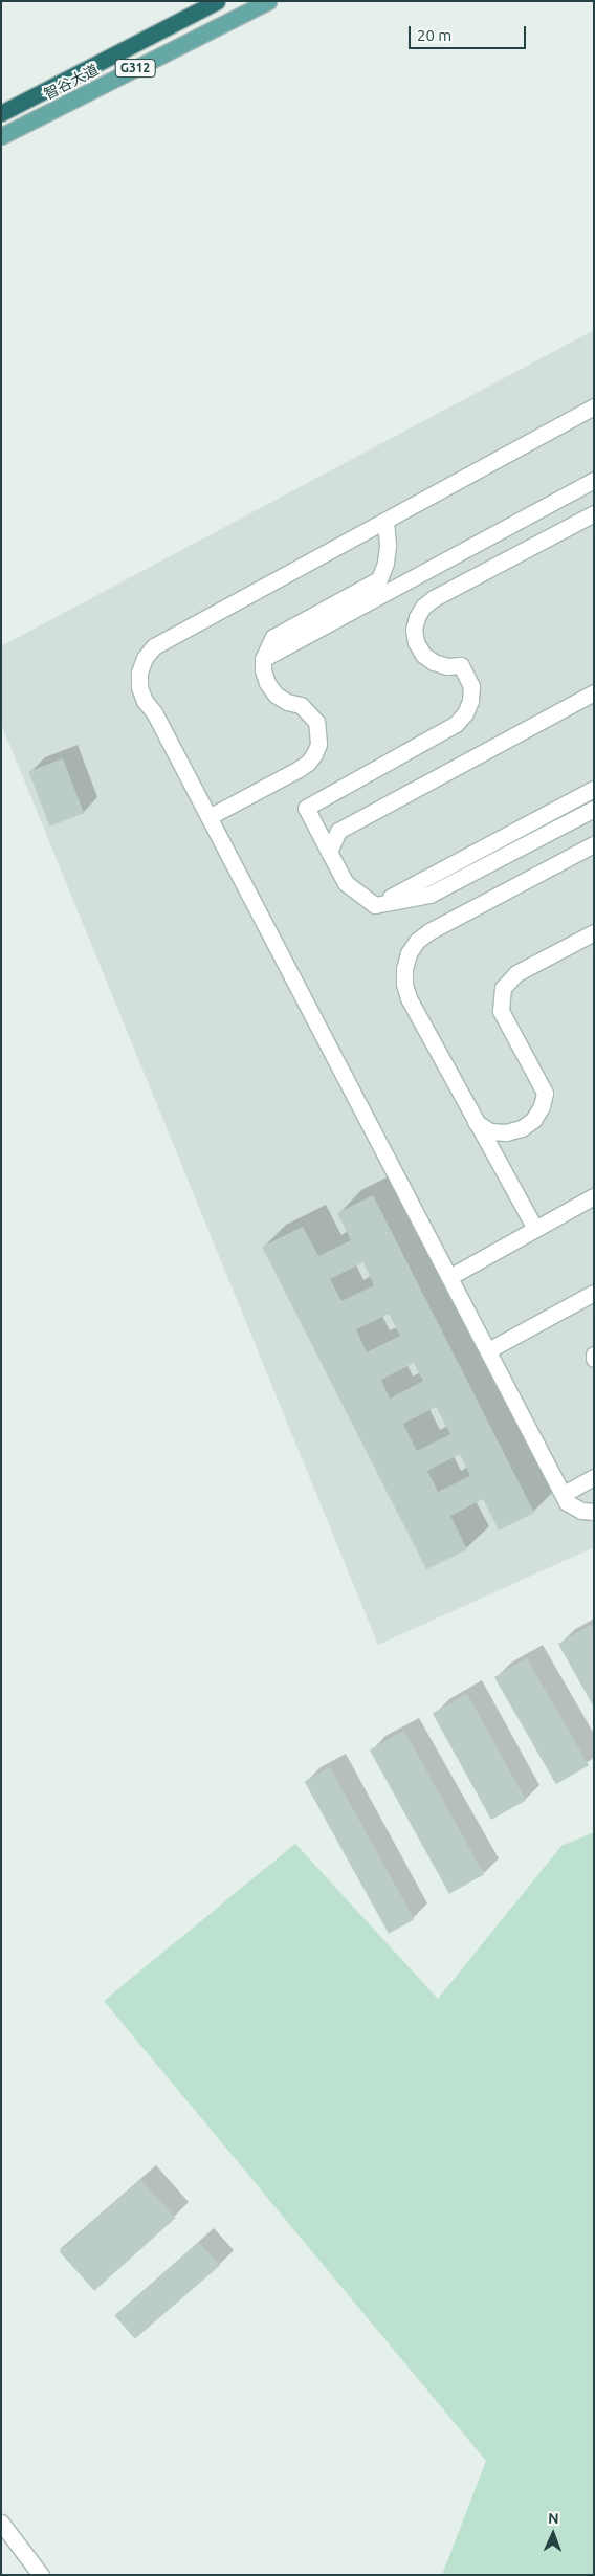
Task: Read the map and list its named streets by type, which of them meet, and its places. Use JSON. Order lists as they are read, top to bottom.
{
  "streets": {
    "highway": ["G312", "智谷大道"]
  },
  "scale_bar": "20 m",
  "north": "top"
}
